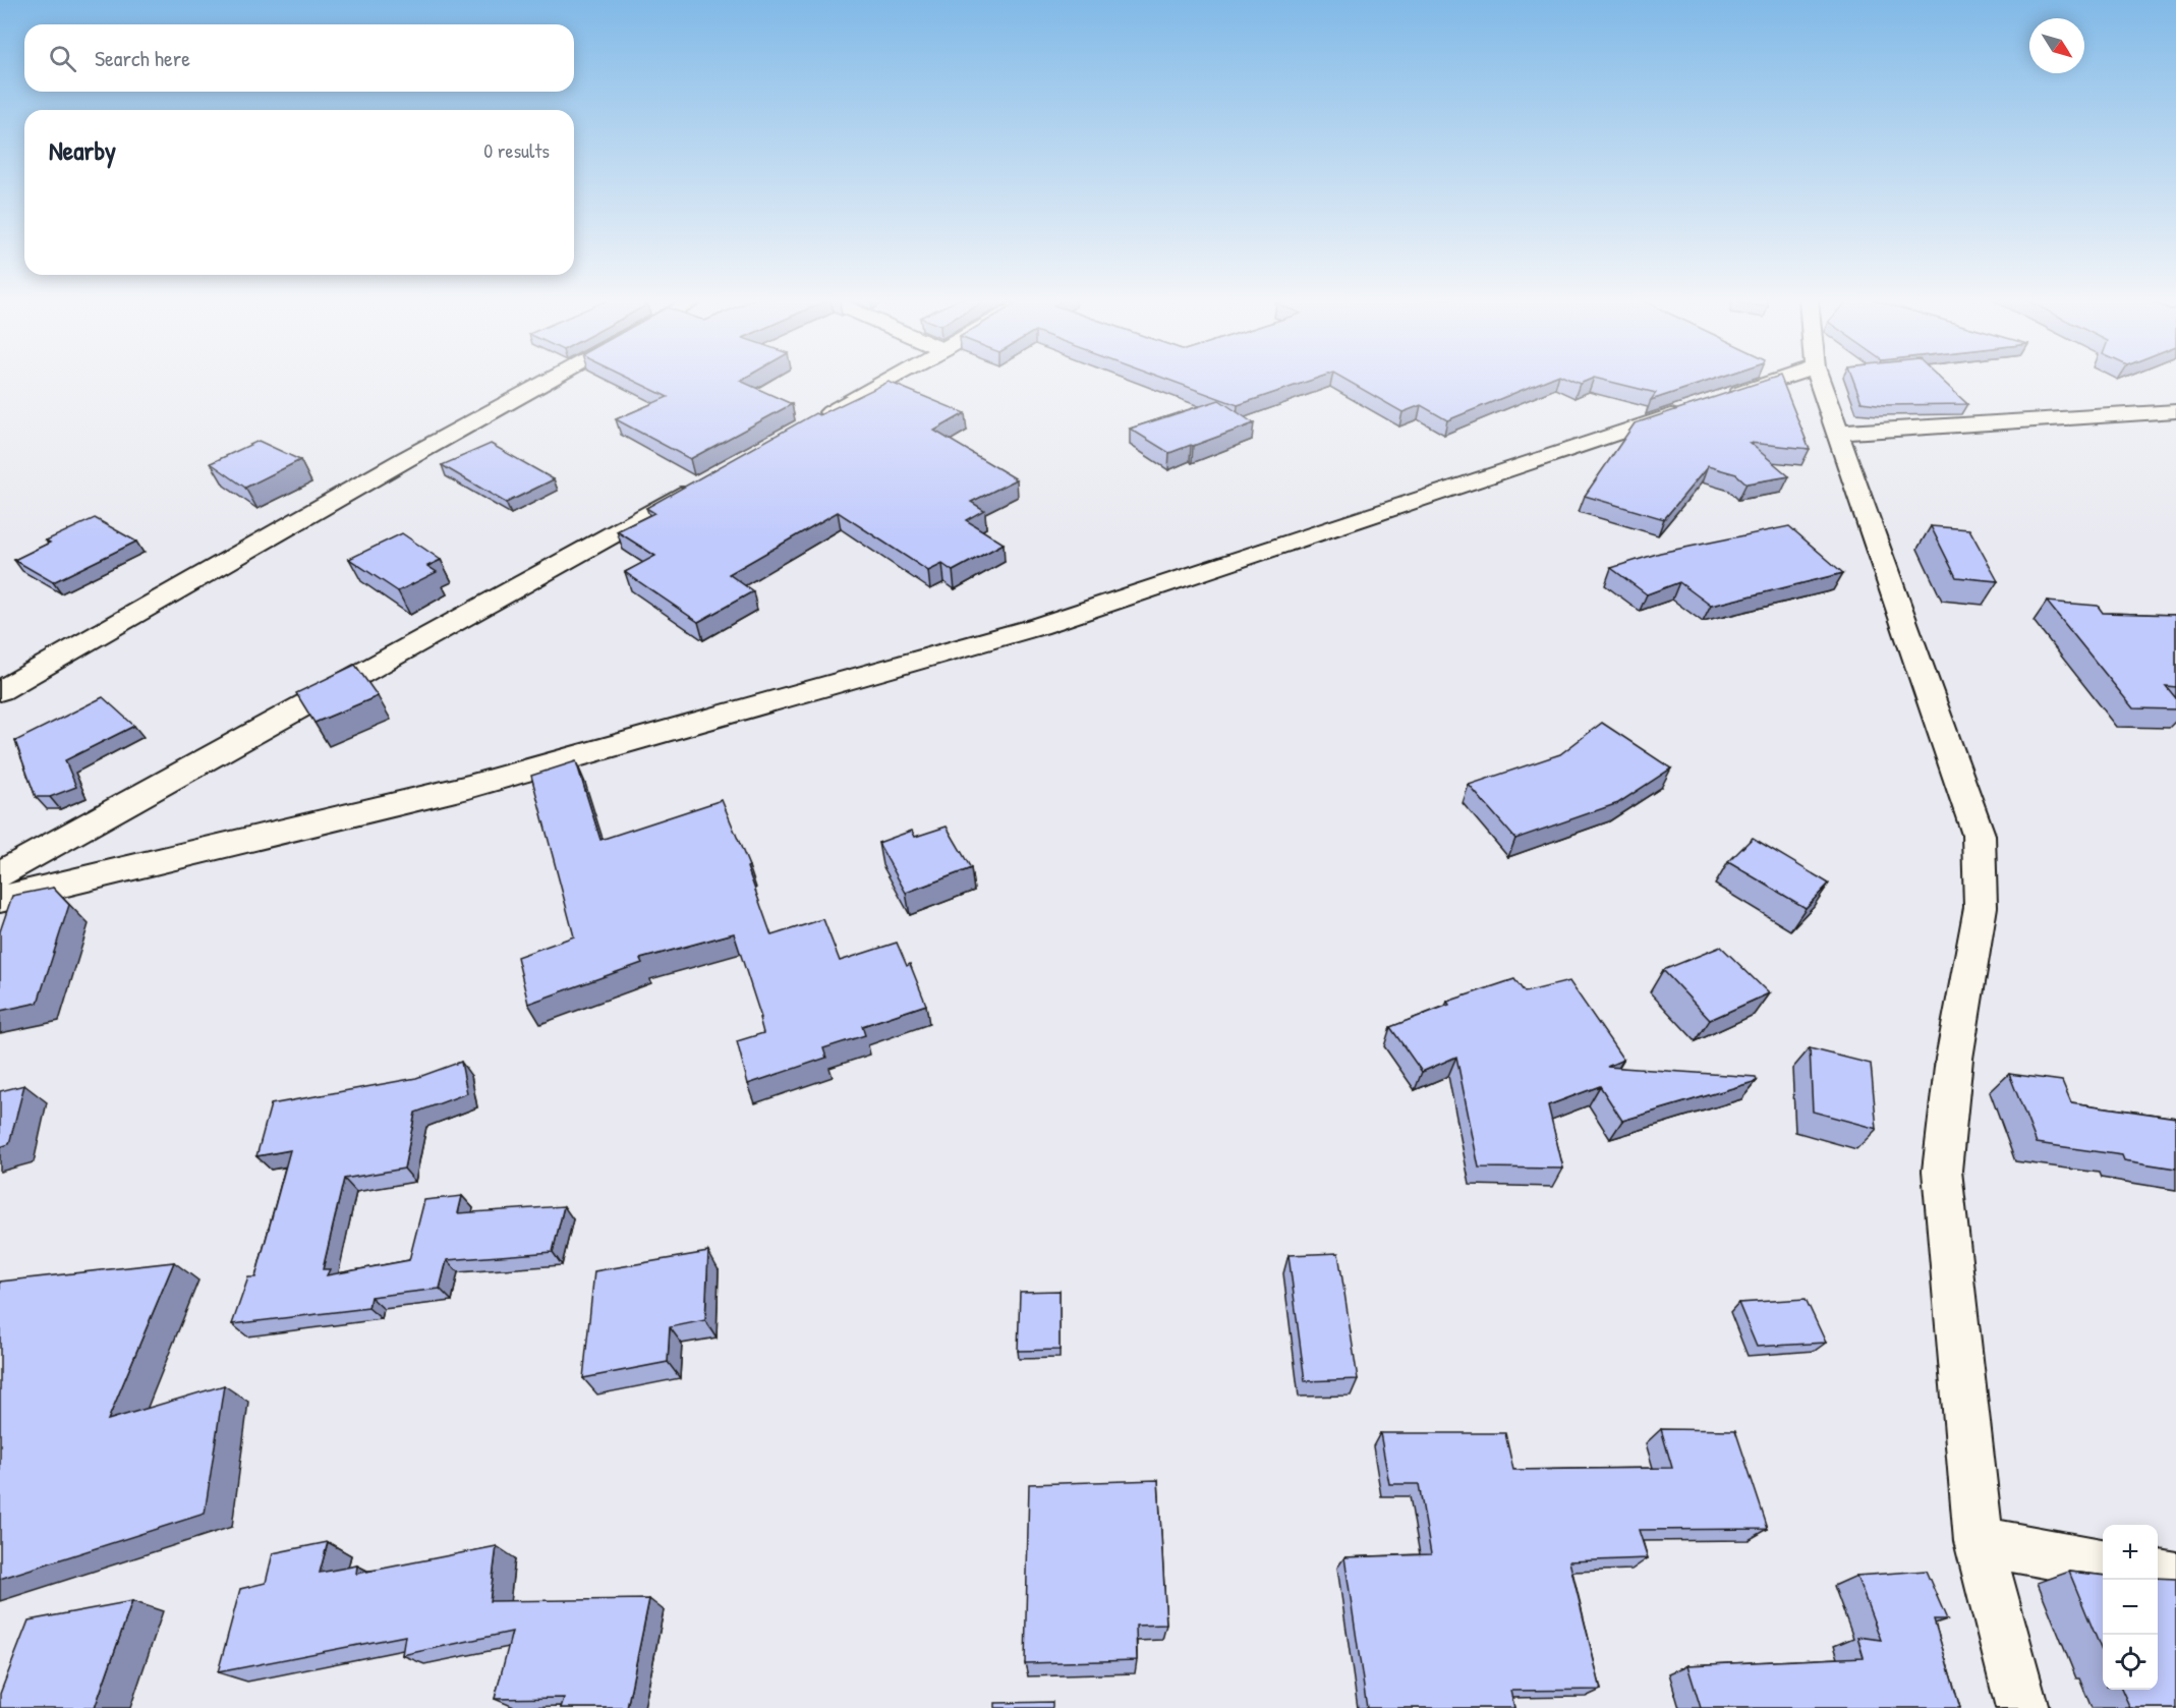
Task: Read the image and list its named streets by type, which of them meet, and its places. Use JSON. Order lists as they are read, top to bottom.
{
  "north": "bottom right",
  "page": {
    "search": "Search here",
    "heading": ["Nearby", "0 results"],
    "map_buttons": ["+", "−"]
  }
}
